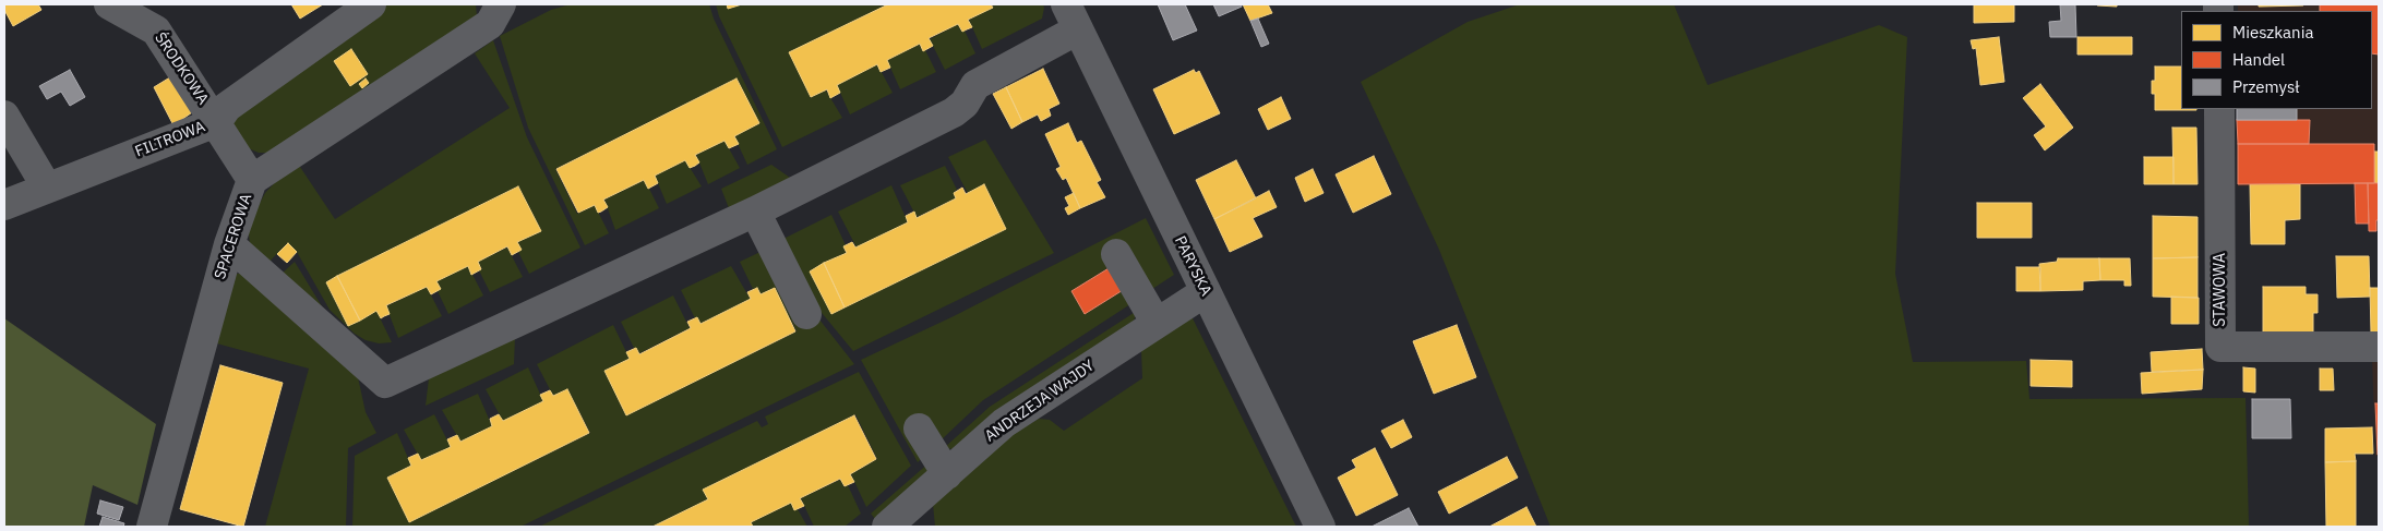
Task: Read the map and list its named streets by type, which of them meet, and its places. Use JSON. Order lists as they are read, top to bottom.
{
  "streets": {
    "street": [
      "ŚRODKOWA",
      "FILTROWA",
      "SPACEROWA",
      "PARYSKA",
      "STAWOWA",
      "ANDRZEJA WAJDY"
    ]
  },
  "crossings": [
    ["ŚRODKOWA", "FILTROWA"],
    ["ŚRODKOWA", "SPACEROWA"],
    ["PARYSKA", "ANDRZEJA WAJDY"]
  ],
  "legend": ["Mieszkania", "Handel", "Przemysł"]
}
